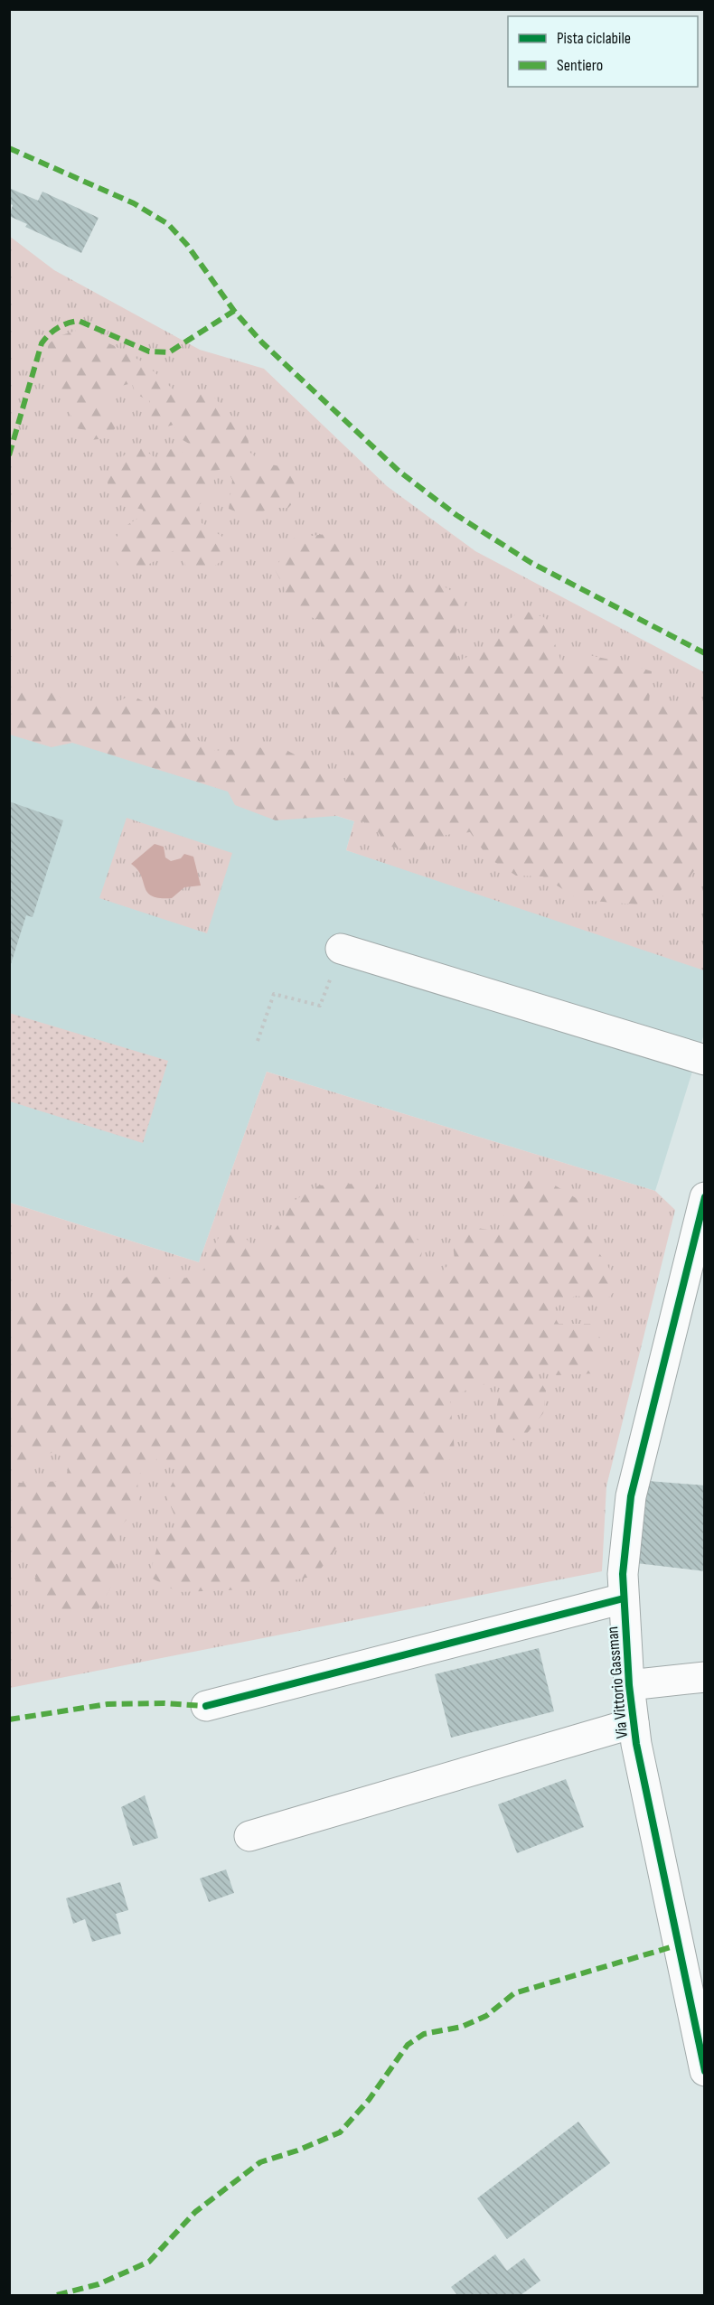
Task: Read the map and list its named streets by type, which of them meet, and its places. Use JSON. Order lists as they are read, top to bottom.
{
  "streets": {
    "street": ["Via Vittorio Gassman"]
  },
  "legend": ["Pista ciclabile", "Sentiero"]
}
